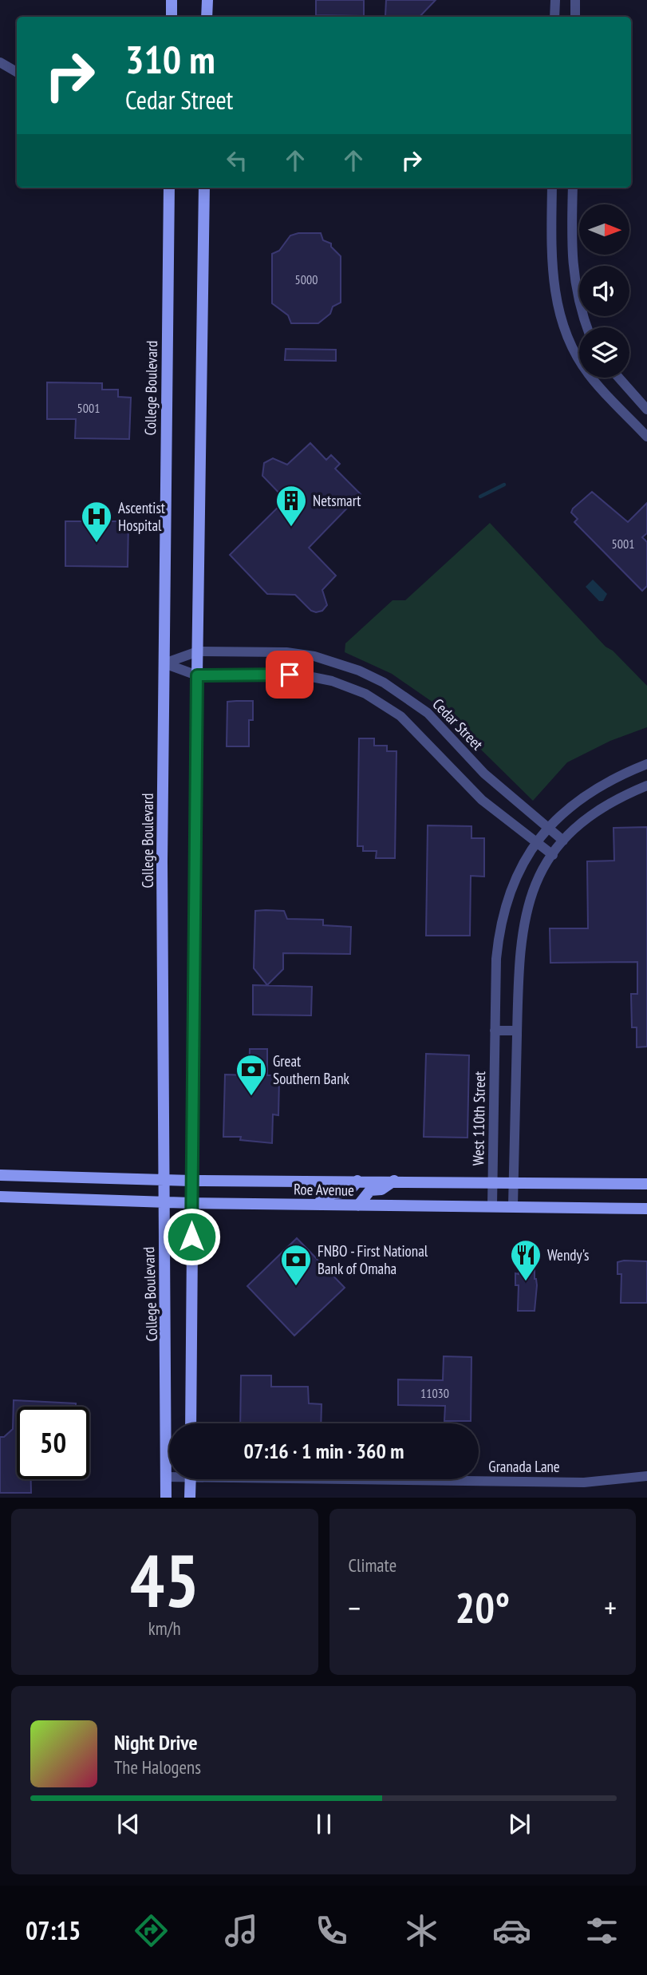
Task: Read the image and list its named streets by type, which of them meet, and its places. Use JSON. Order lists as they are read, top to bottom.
{
  "streets": {
    "main road": ["College Boulevard", "Roe Avenue"],
    "street": ["Cedar Street", "West 110th Street", "Granada Lane"]
  },
  "crossings": [
    ["College Boulevard", "Cedar Street"],
    ["College Boulevard", "Roe Avenue"],
    ["College Boulevard", "Granada Lane"],
    ["Cedar Street", "West 110th Street"],
    ["West 110th Street", "Roe Avenue"]
  ],
  "places": {
    "building": ["Netsmart"],
    "hospital": ["Ascentist Hospital"],
    "bank": ["Great Southern Bank", "FNBO - First National Bank of Omaha"],
    "restaurant": ["Wendy's"]
  },
  "house_numbers": [
    "5000",
    "5001",
    "5001",
    "11030"
  ],
  "north": "right",
  "page": {
    "turn": ["310 m", "Cedar Street"],
    "limit": "50",
    "trip": "07:16 · 1 min · 360 m",
    "tile": [
      ["45", "km/h"],
      "Climate"
    ],
    "heat": ["−", "20°", "+"],
    "song": ["Night Drive", "The Halogens"],
    "tabs": "07:15"
  }
}
